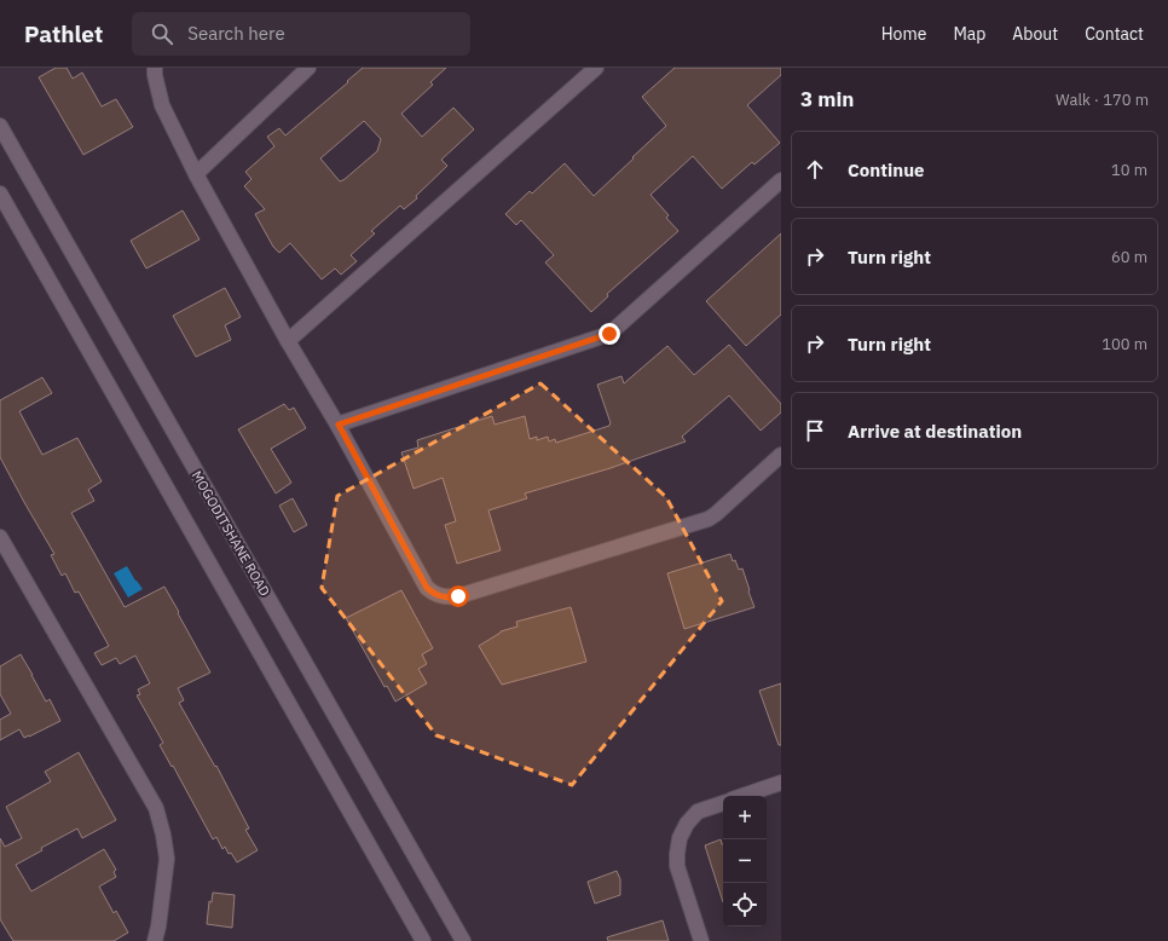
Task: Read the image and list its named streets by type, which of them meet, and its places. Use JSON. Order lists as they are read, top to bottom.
{
  "streets": {
    "street": ["MOGODITSHANE ROAD"]
  },
  "page": {
    "header": "Pathlet",
    "search": "Search here",
    "nav": [
      "Home",
      "Map",
      "About",
      "Contact"
    ],
    "heading": ["3 min", "Walk · 170 m"],
    "list": [
      ["Continue", "10 m"],
      ["Turn right", "60 m"],
      ["Turn right", "100 m"],
      "Arrive at destination"
    ],
    "map_buttons": ["+", "−"]
  }
}
